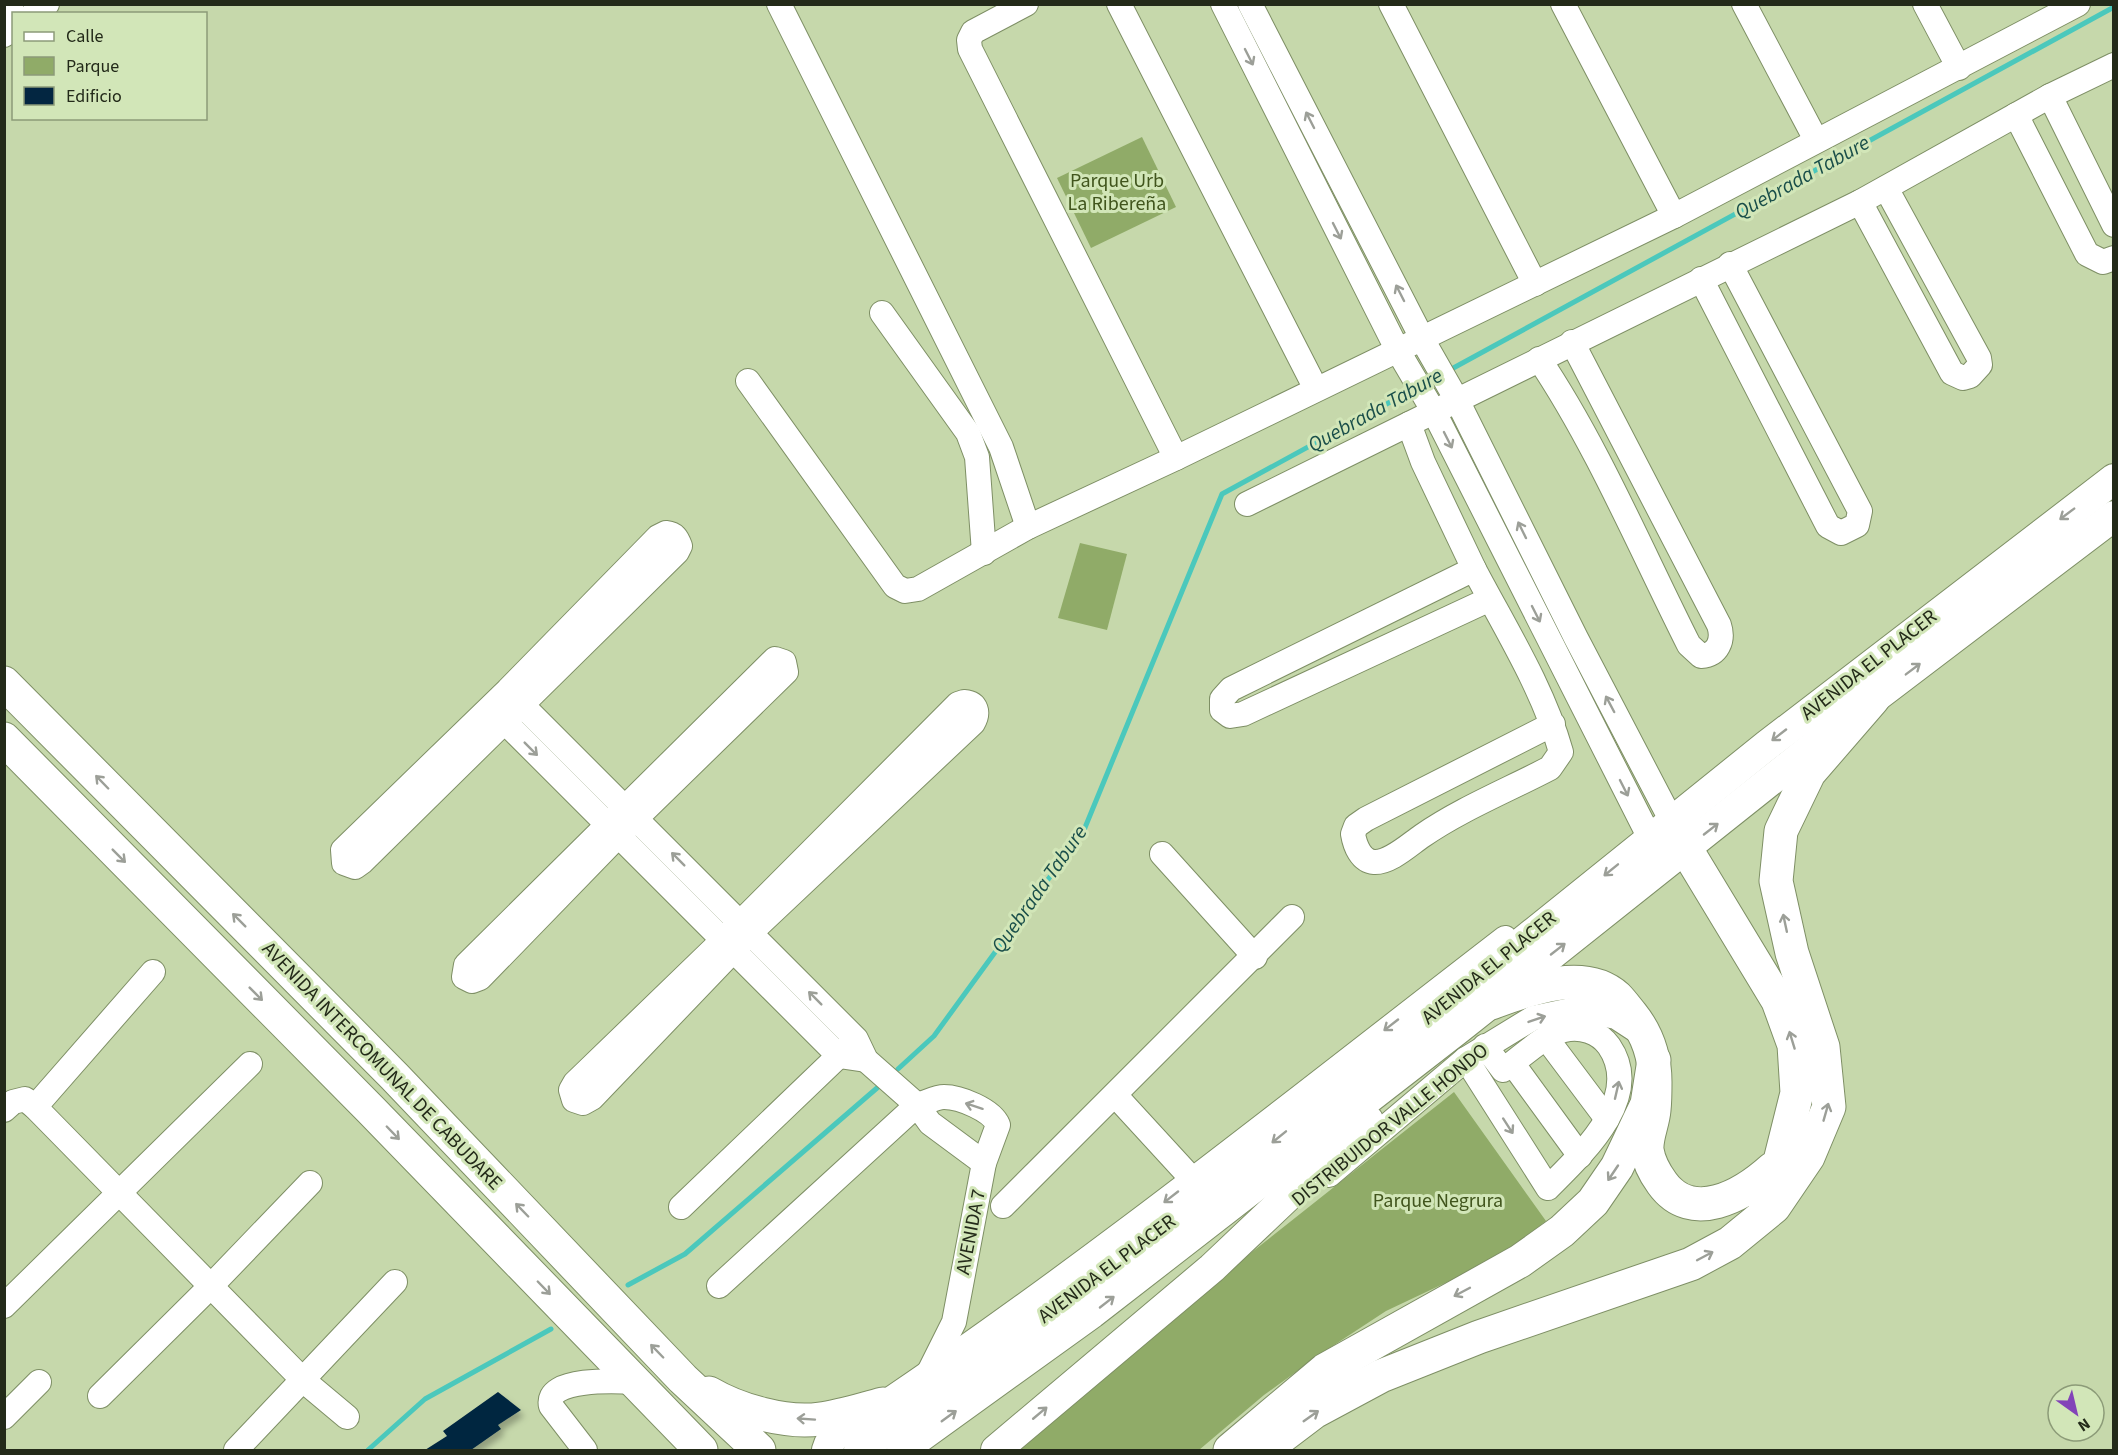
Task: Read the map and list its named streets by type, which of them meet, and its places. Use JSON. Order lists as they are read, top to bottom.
{
  "streets": {
    "highway": ["AVENIDA INTERCOMUNAL DE CABUDARE"],
    "main road": ["AVENIDA EL PLACER"],
    "street": ["DISTRIBUIDOR VALLE HONDO", "AVENIDA 7"]
  },
  "water": ["Quebrada Tabure"],
  "parks": ["Parque Urb La Ribereña", "Parque Negrura"],
  "legend": ["Calle", "Parque", "Edificio"],
  "north": "bottom right"
}
